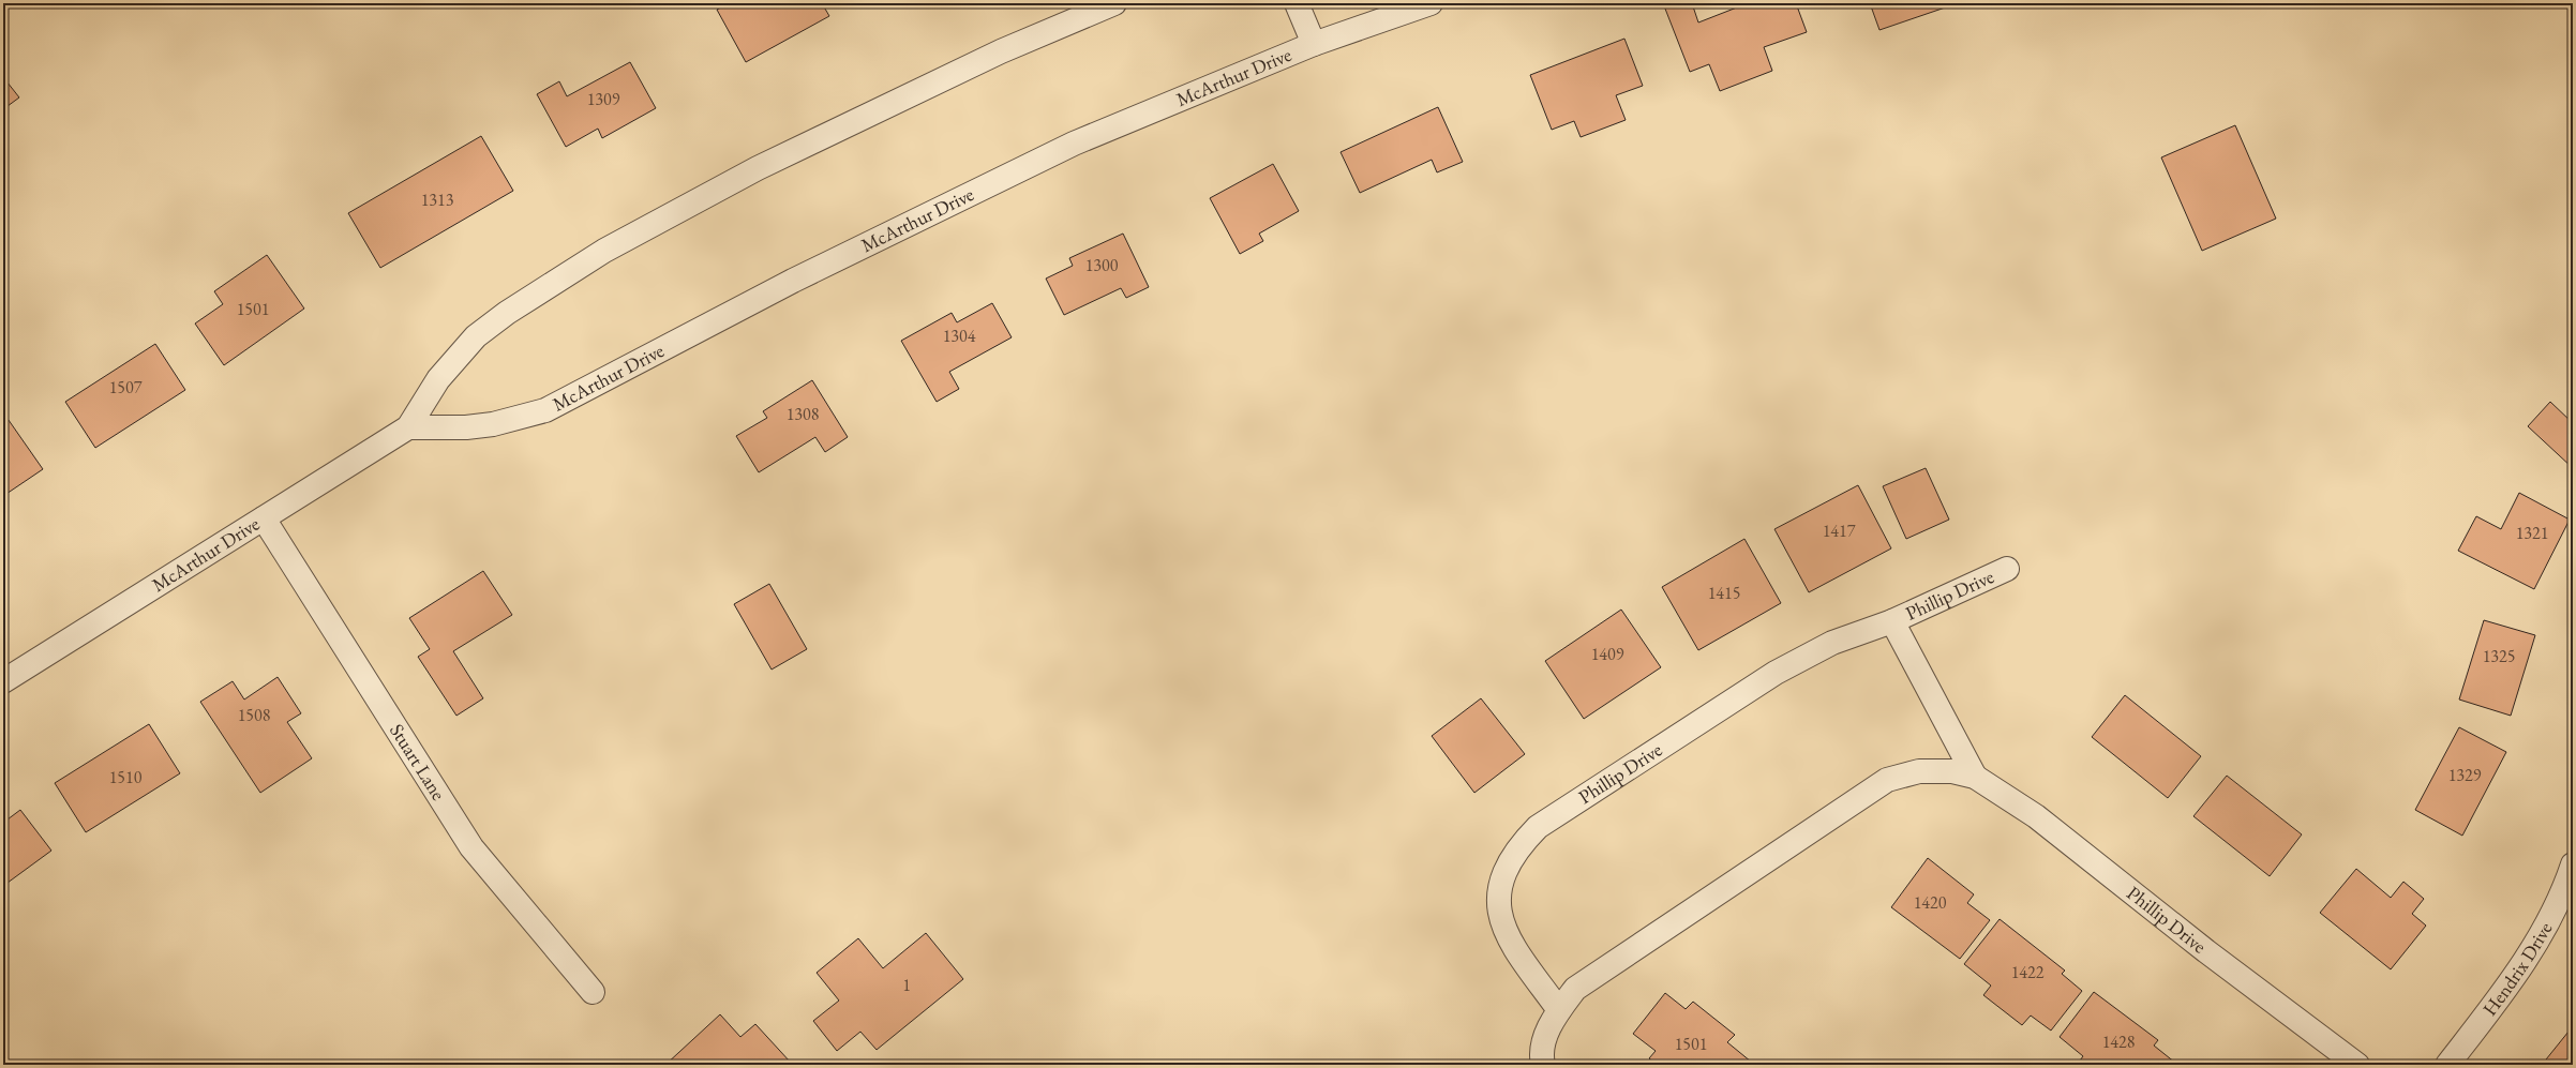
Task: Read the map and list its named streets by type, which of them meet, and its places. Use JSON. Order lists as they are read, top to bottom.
{
  "streets": {
    "street": [
      "McArthur Drive",
      "Phillip Drive",
      "Stuart Lane",
      "Hendrix Drive"
    ]
  },
  "crossings": [
    ["McArthur Drive", "Stuart Lane"]
  ],
  "house_numbers": [
    "1309",
    "1313",
    "1300",
    "1501",
    "1304",
    "1507",
    "1308",
    "1417",
    "1321",
    "1415",
    "1409",
    "1325",
    "1508",
    "1329",
    "1510",
    "1420",
    "1422",
    "1",
    "1428",
    "1501"
  ]
}
